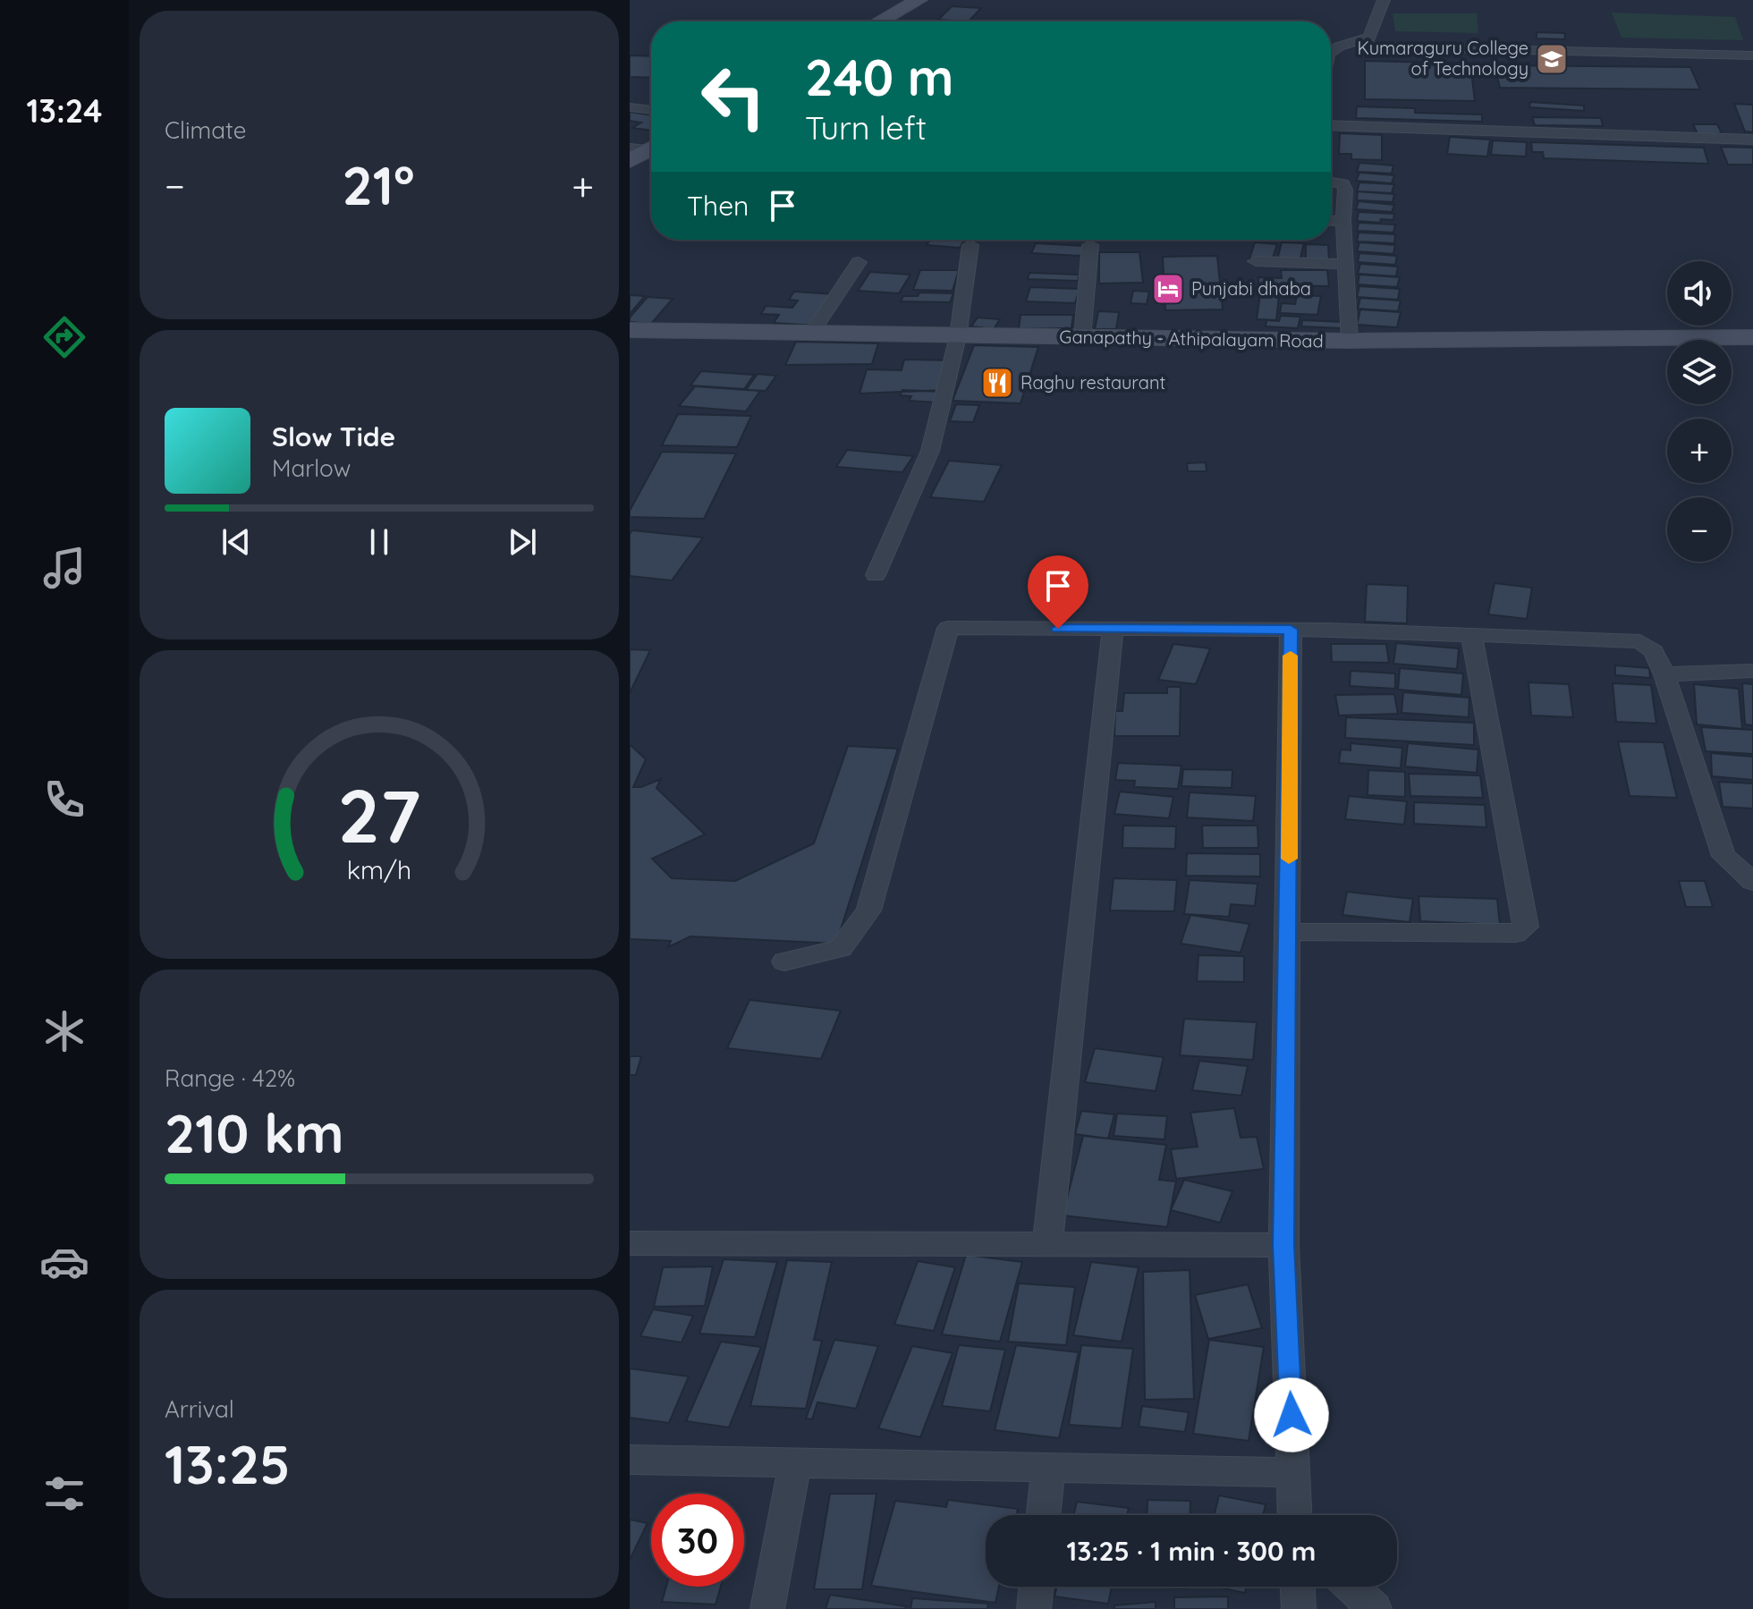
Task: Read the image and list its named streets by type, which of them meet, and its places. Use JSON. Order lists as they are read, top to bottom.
{
  "streets": {
    "main road": ["Ganapathy - Athipalayam Road"]
  },
  "places": {
    "school or university": ["Kumaraguru College of Technology"],
    "hotel": ["Punjabi dhaba"],
    "restaurant": ["Raghu restaurant"]
  },
  "page": {
    "tabs": "13:24",
    "tile": [
      "Climate",
      ["Range · 42%", "210 km"],
      ["Arrival", "13:25"]
    ],
    "turn": ["240 m", "Turn left"],
    "heat": ["−", "21°", "+"],
    "then": "Then",
    "map_buttons": ["+", "−"],
    "song": ["Slow Tide", "Marlow"],
    "limit": "30",
    "trip": "13:25 · 1 min · 300 m",
    "gauge": ["27", "km/h"]
  }
}
